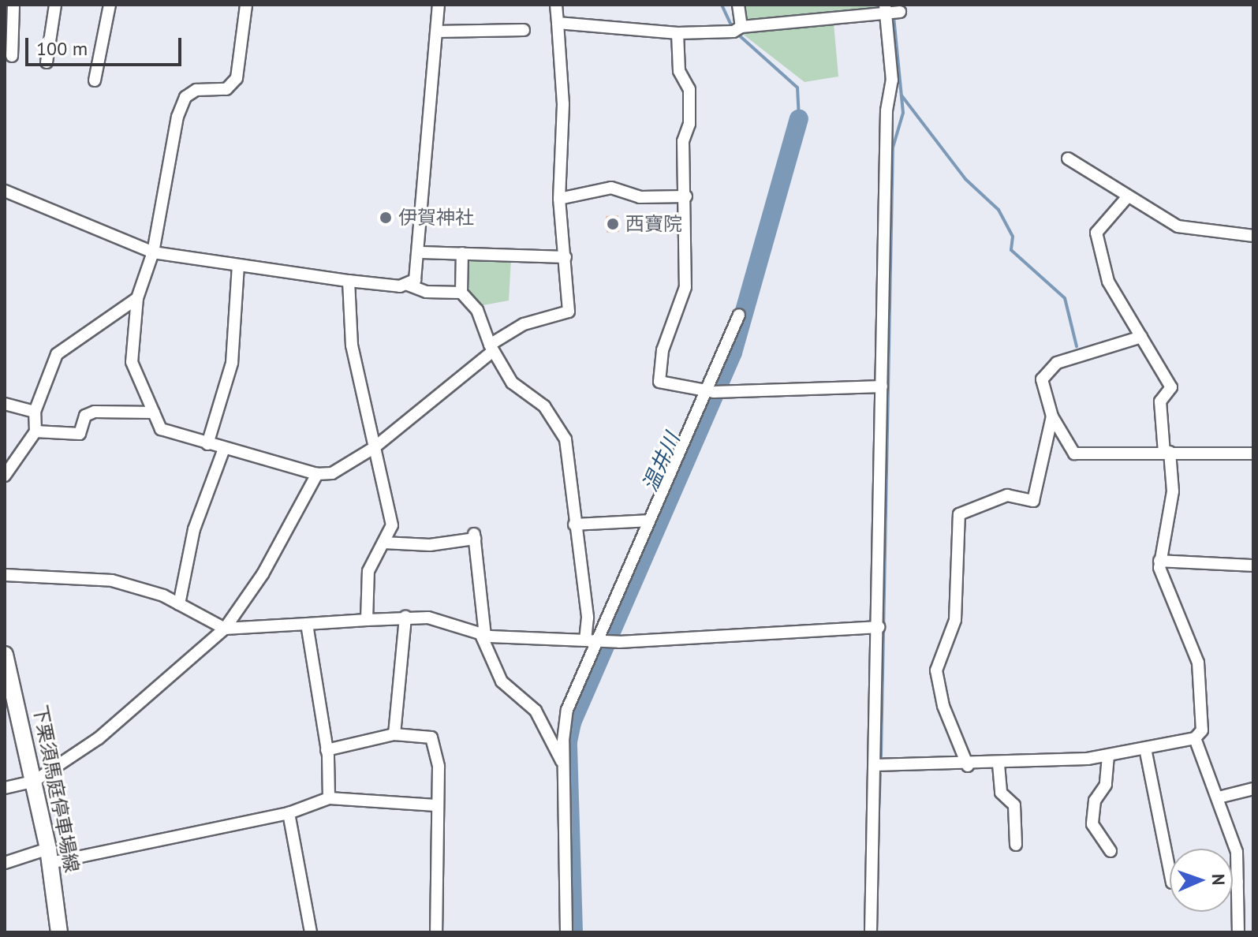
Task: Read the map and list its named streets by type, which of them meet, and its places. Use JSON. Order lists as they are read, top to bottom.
{
  "streets": {
    "main road": ["下栗須馬庭停車場線"]
  },
  "water": ["温井川"],
  "places": ["伊賀神社", "西寶院"],
  "scale_bar": "100 m",
  "north": "right"
}
